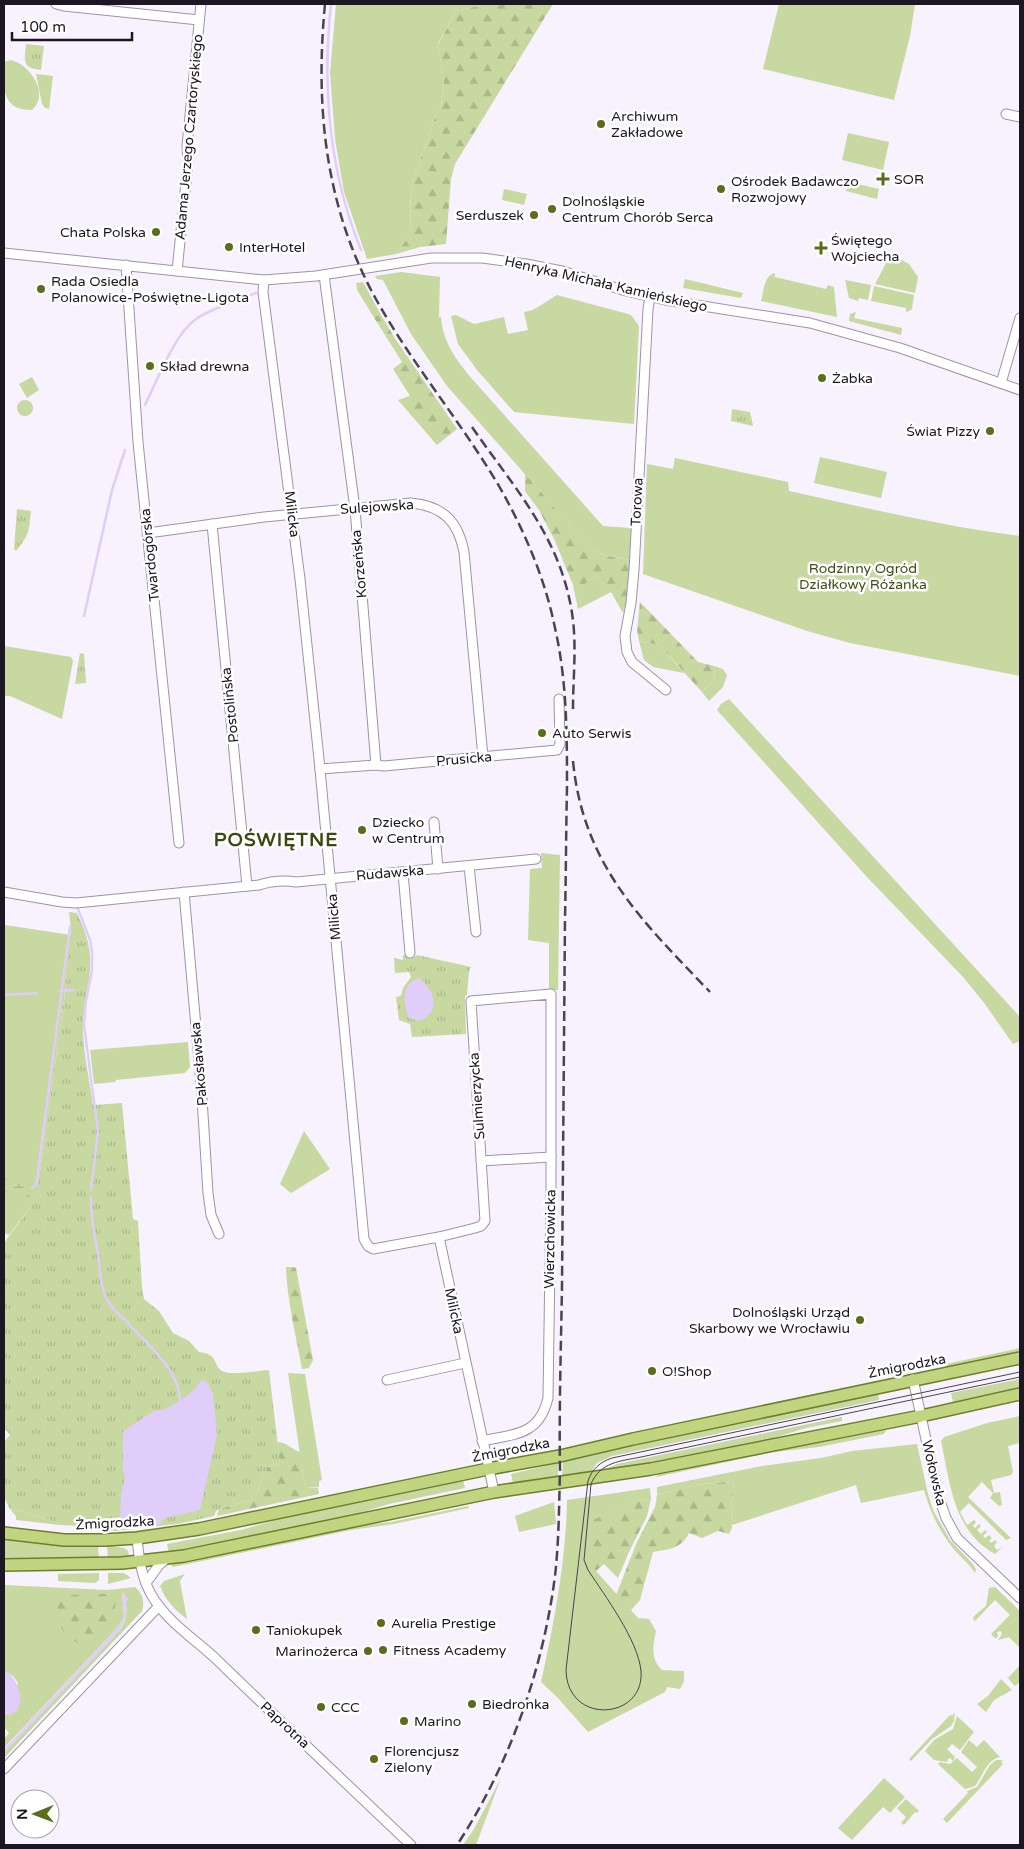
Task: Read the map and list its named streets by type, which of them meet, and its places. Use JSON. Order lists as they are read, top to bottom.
{
  "streets": {
    "main road": ["Żmigrodzka"],
    "street": [
      "Adama Jerzego Czartoryskiego",
      "Henryka Michała Kamieńskiego",
      "Torowa",
      "Sulejowska",
      "Milicka",
      "Twardogórska",
      "Korzeńska",
      "Postolińska",
      "Prusicka",
      "Rudawska",
      "Pakosławska",
      "Sulmierzycka",
      "Wierzchowicka",
      "Wołowska",
      "Paprotna"
    ]
  },
  "crossings": [
    ["Adama Jerzego Czartoryskiego", "Henryka Michała Kamieńskiego"],
    ["Henryka Michała Kamieńskiego", "Torowa"],
    ["Henryka Michała Kamieńskiego", "Milicka"],
    ["Henryka Michała Kamieńskiego", "Twardogórska"],
    ["Henryka Michała Kamieńskiego", "Korzeńska"],
    ["Sulejowska", "Milicka"],
    ["Sulejowska", "Twardogórska"],
    ["Sulejowska", "Korzeńska"],
    ["Sulejowska", "Postolińska"],
    ["Sulejowska", "Prusicka"],
    ["Milicka", "Prusicka"],
    ["Milicka", "Rudawska"],
    ["Milicka", "Sulmierzycka"],
    ["Milicka", "Wierzchowicka"],
    ["Milicka", "Żmigrodzka"],
    ["Korzeńska", "Prusicka"],
    ["Postolińska", "Rudawska"],
    ["Rudawska", "Pakosławska"],
    ["Sulmierzycka", "Wierzchowicka"],
    ["Żmigrodzka", "Wołowska"],
    ["Żmigrodzka", "Paprotna"]
  ],
  "districts": ["POŚWIĘTNE"],
  "parks": ["Rodzinny Ogród Działkowy Różanka"],
  "places": {
    "other": [
      "Archiwum Zakładowe",
      "Ośrodek Badawczo Rozwojowy",
      "Dolnośląskie Centrum Chorób Serca",
      "Serduszek",
      "Chata Polska",
      "InterHotel",
      "Rada Osiedla Polanowice-Poświętne-Ligota",
      "Skład drewna",
      "Żabka",
      "Świat Pizzy",
      "Auto Serwis",
      "Dziecko w Centrum",
      "Dolnośląski Urząd Skarbowy we Wrocławiu",
      "O!Shop",
      "Aurelia Prestige",
      "Taniokupek",
      "Fitness Academy",
      "Marinożerca",
      "Biedronka",
      "CCC",
      "Marino",
      "Florencjusz Zielony"
    ],
    "health": ["SOR", "Świętego Wojciecha"]
  },
  "scale_bar": "100 m",
  "north": "left"
}
